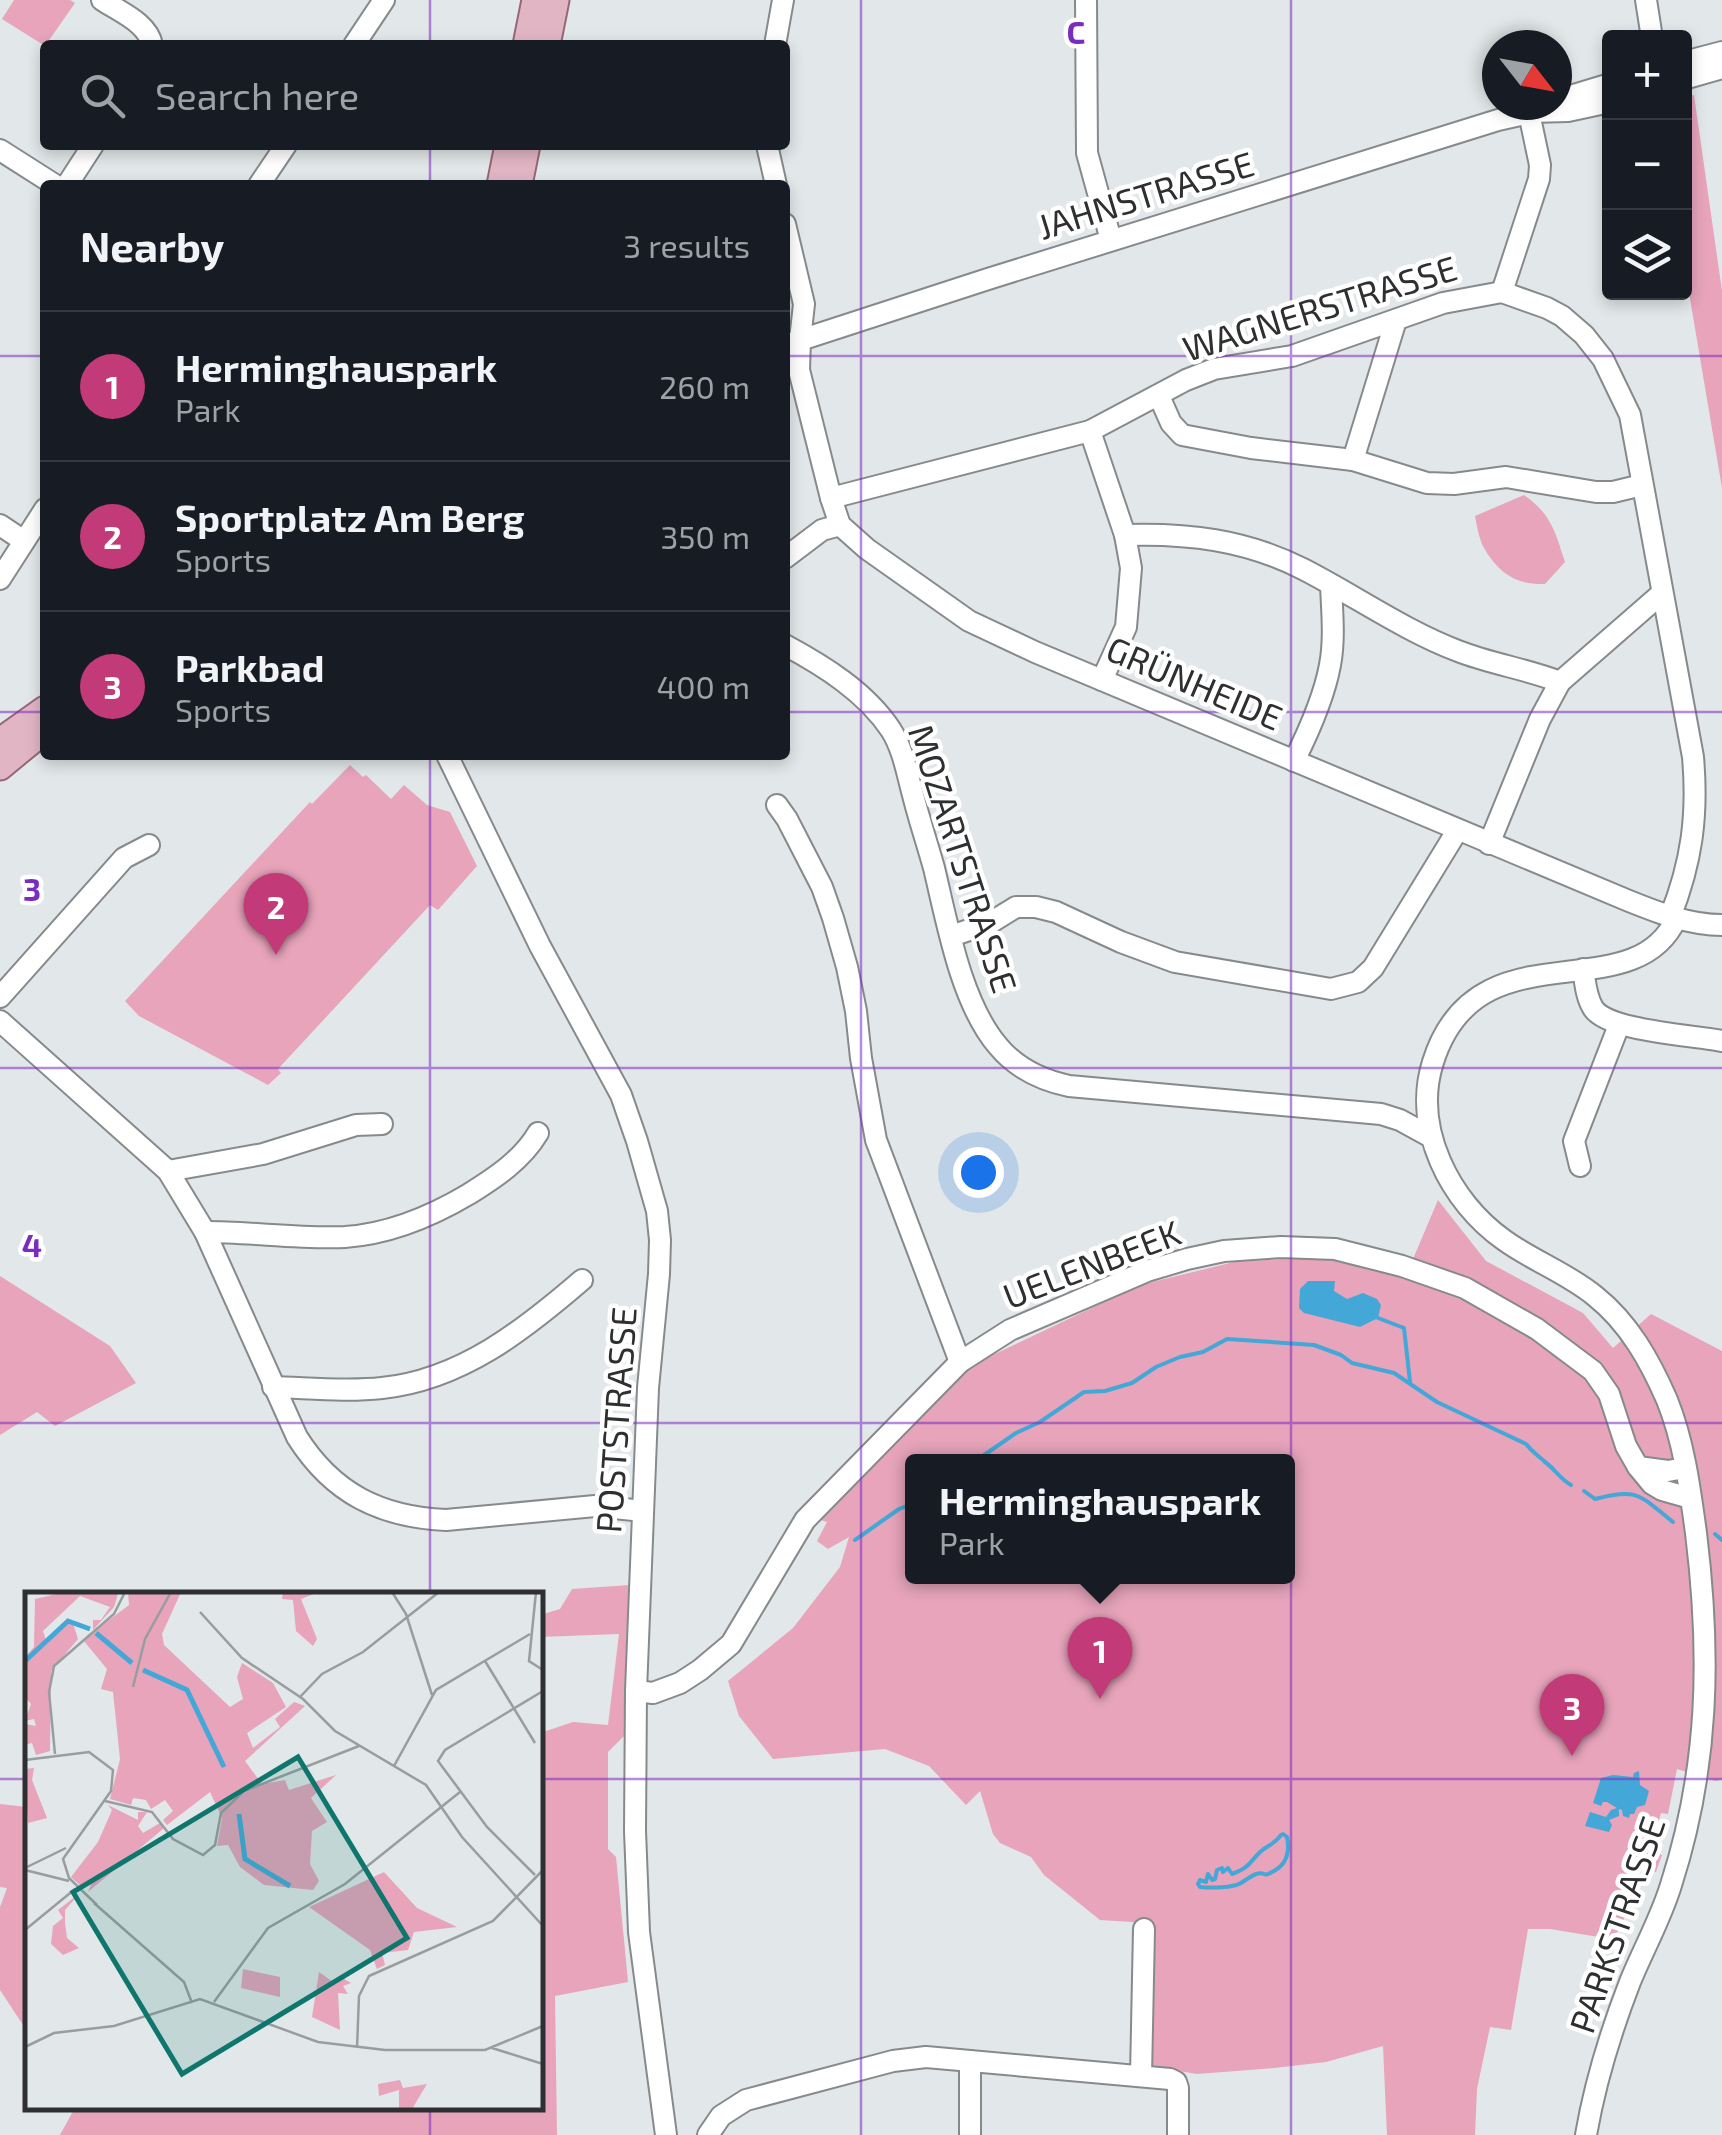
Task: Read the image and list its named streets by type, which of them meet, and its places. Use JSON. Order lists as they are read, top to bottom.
{
  "streets": {
    "street": [
      "JAHNSTRASSE",
      "WAGNERSTRASSE",
      "GRÜNHEIDE",
      "MOZARTSTRASSE",
      "UELENBEEK",
      "POSTSTRASSE",
      "PARKSTRASSE"
    ]
  },
  "crossings": [
    ["JAHNSTRASSE", "GRÜNHEIDE"],
    ["WAGNERSTRASSE", "GRÜNHEIDE"],
    ["WAGNERSTRASSE", "PARKSTRASSE"],
    ["GRÜNHEIDE", "PARKSTRASSE"],
    ["MOZARTSTRASSE", "PARKSTRASSE"],
    ["UELENBEEK", "POSTSTRASSE"]
  ],
  "north": "bottom right",
  "page": {
    "map_buttons": ["+", "−"],
    "search": "Search here",
    "heading": ["Nearby", "3 results"],
    "list": [
      {
        "mark": "1",
        "name": "Herminghauspark",
        "note": "Park",
        "value": "260 m"
      },
      {
        "mark": "2",
        "name": "Sportplatz Am Berg",
        "note": "Sports",
        "value": "350 m"
      },
      {
        "mark": "3",
        "name": "Parkbad",
        "note": "Sports",
        "value": "400 m"
      }
    ],
    "pins": ["2", "1", "3"],
    "popup": ["Herminghauspark", "Park"]
  },
  "grid": {
    "columns": ["C"],
    "rows": ["3", "4"]
  }
}
